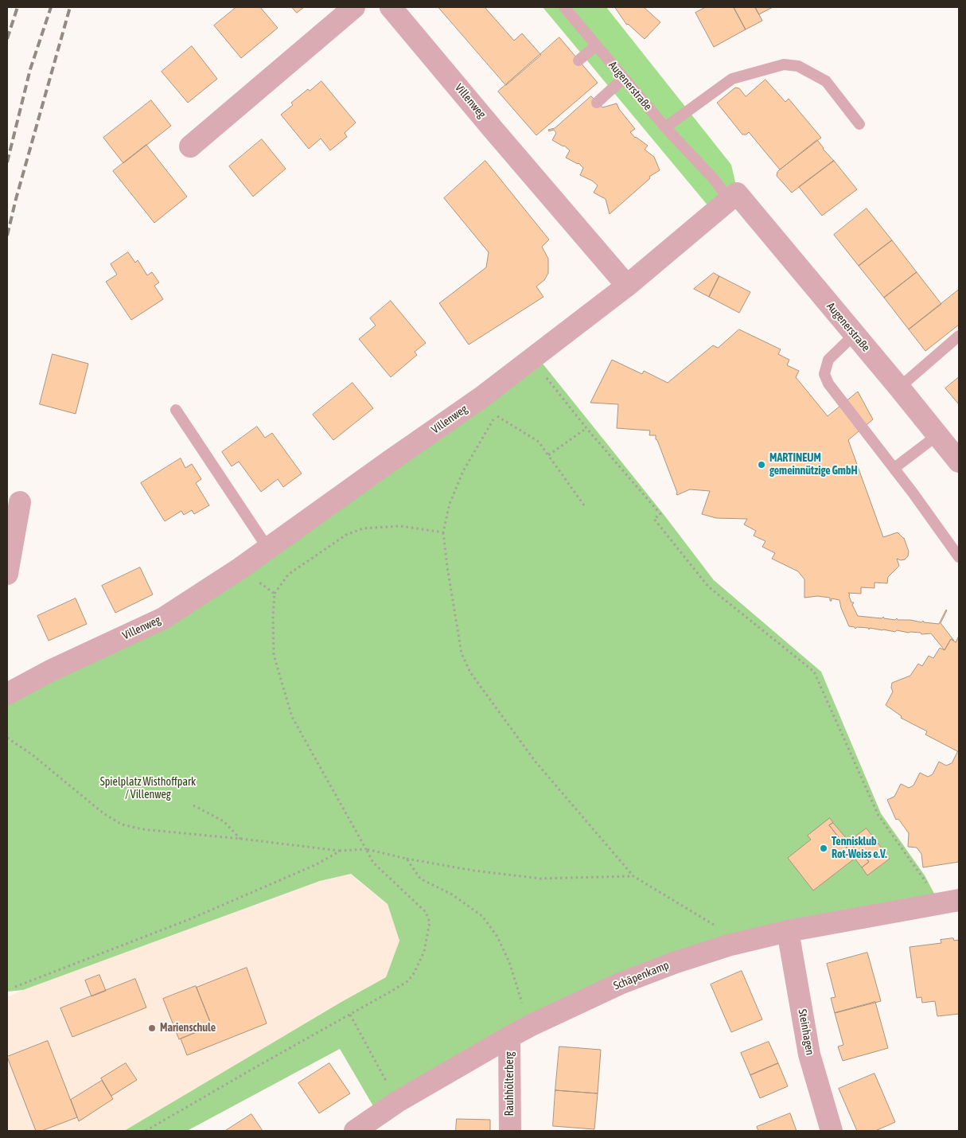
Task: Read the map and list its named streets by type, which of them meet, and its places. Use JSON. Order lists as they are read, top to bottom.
{
  "streets": {
    "street": [
      "Augenerstraße",
      "Villenweg",
      "Schäpenkamp",
      "Steinhagen",
      "Rauhhölterberg"
    ]
  },
  "crossings": [
    ["Augenerstraße", "Villenweg"],
    ["Schäpenkamp", "Steinhagen"],
    ["Schäpenkamp", "Rauhhölterberg"]
  ],
  "parks": ["Spielplatz Wisthoffpark / Villenweg"],
  "places": ["MARTINEUM gemeinnützige GmbH", "Tennisklub Rot-Weiss e.V.", "Marienschule"]
}
